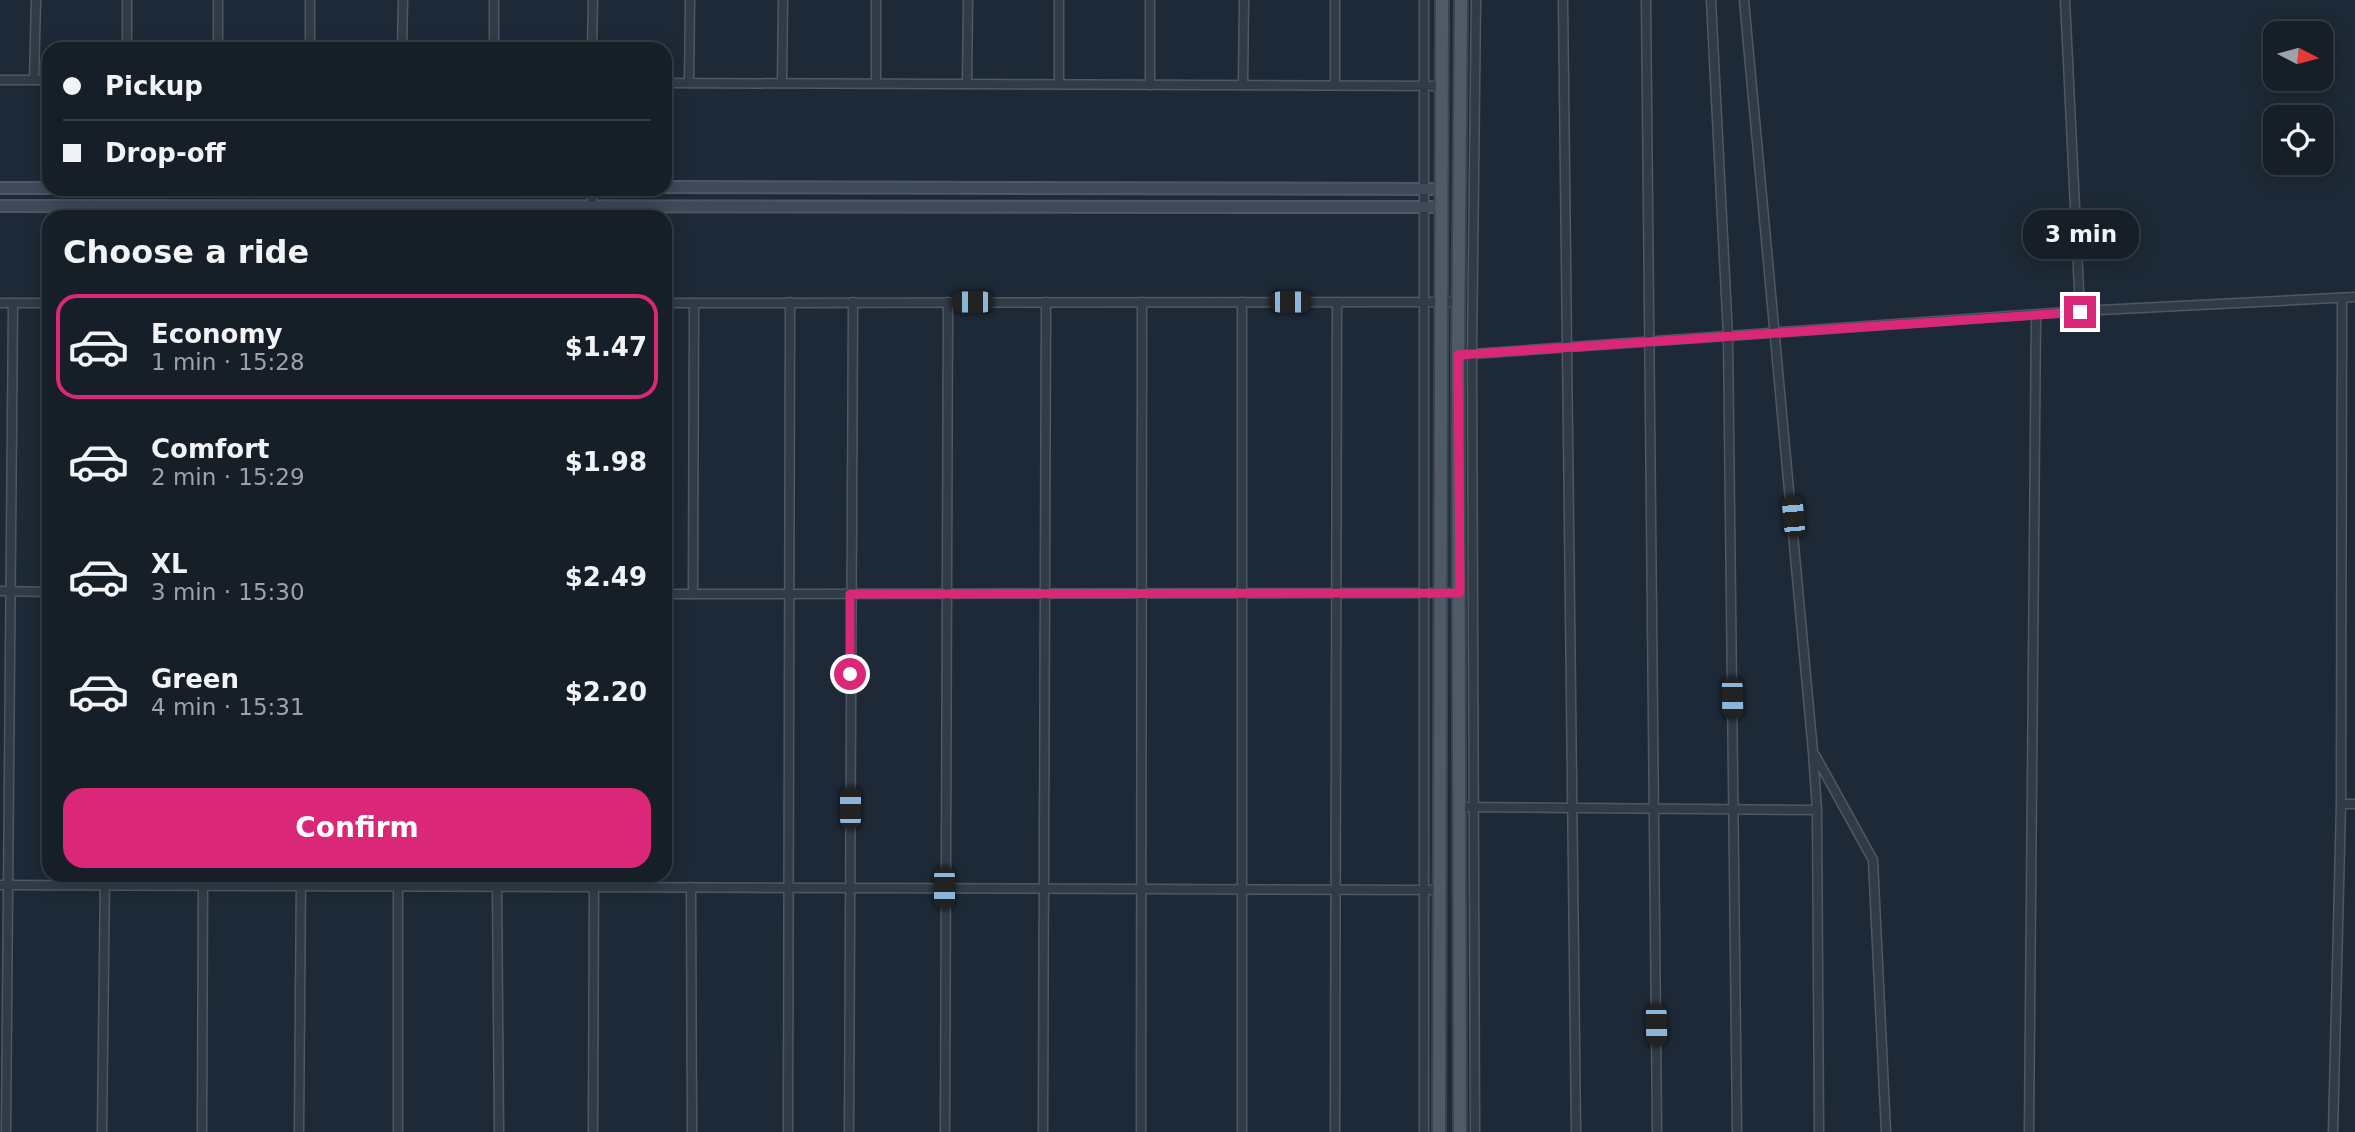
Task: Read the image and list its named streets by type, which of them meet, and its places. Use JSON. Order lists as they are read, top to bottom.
{
  "north": "right",
  "page": {
    "banner": ["Pickup", "Drop-off"],
    "bubble": "3 min",
    "heading": "Choose a ride",
    "list": [
      {
        "name": "Economy",
        "note": "1 min · 15:28",
        "value": "$1.47"
      },
      {
        "name": "Comfort",
        "note": "2 min · 15:29",
        "value": "$1.98"
      },
      {
        "name": "XL",
        "note": "3 min · 15:30",
        "value": "$2.49"
      },
      {
        "name": "Green",
        "note": "4 min · 15:31",
        "value": "$2.20"
      }
    ],
    "buttons": "Confirm"
  }
}
